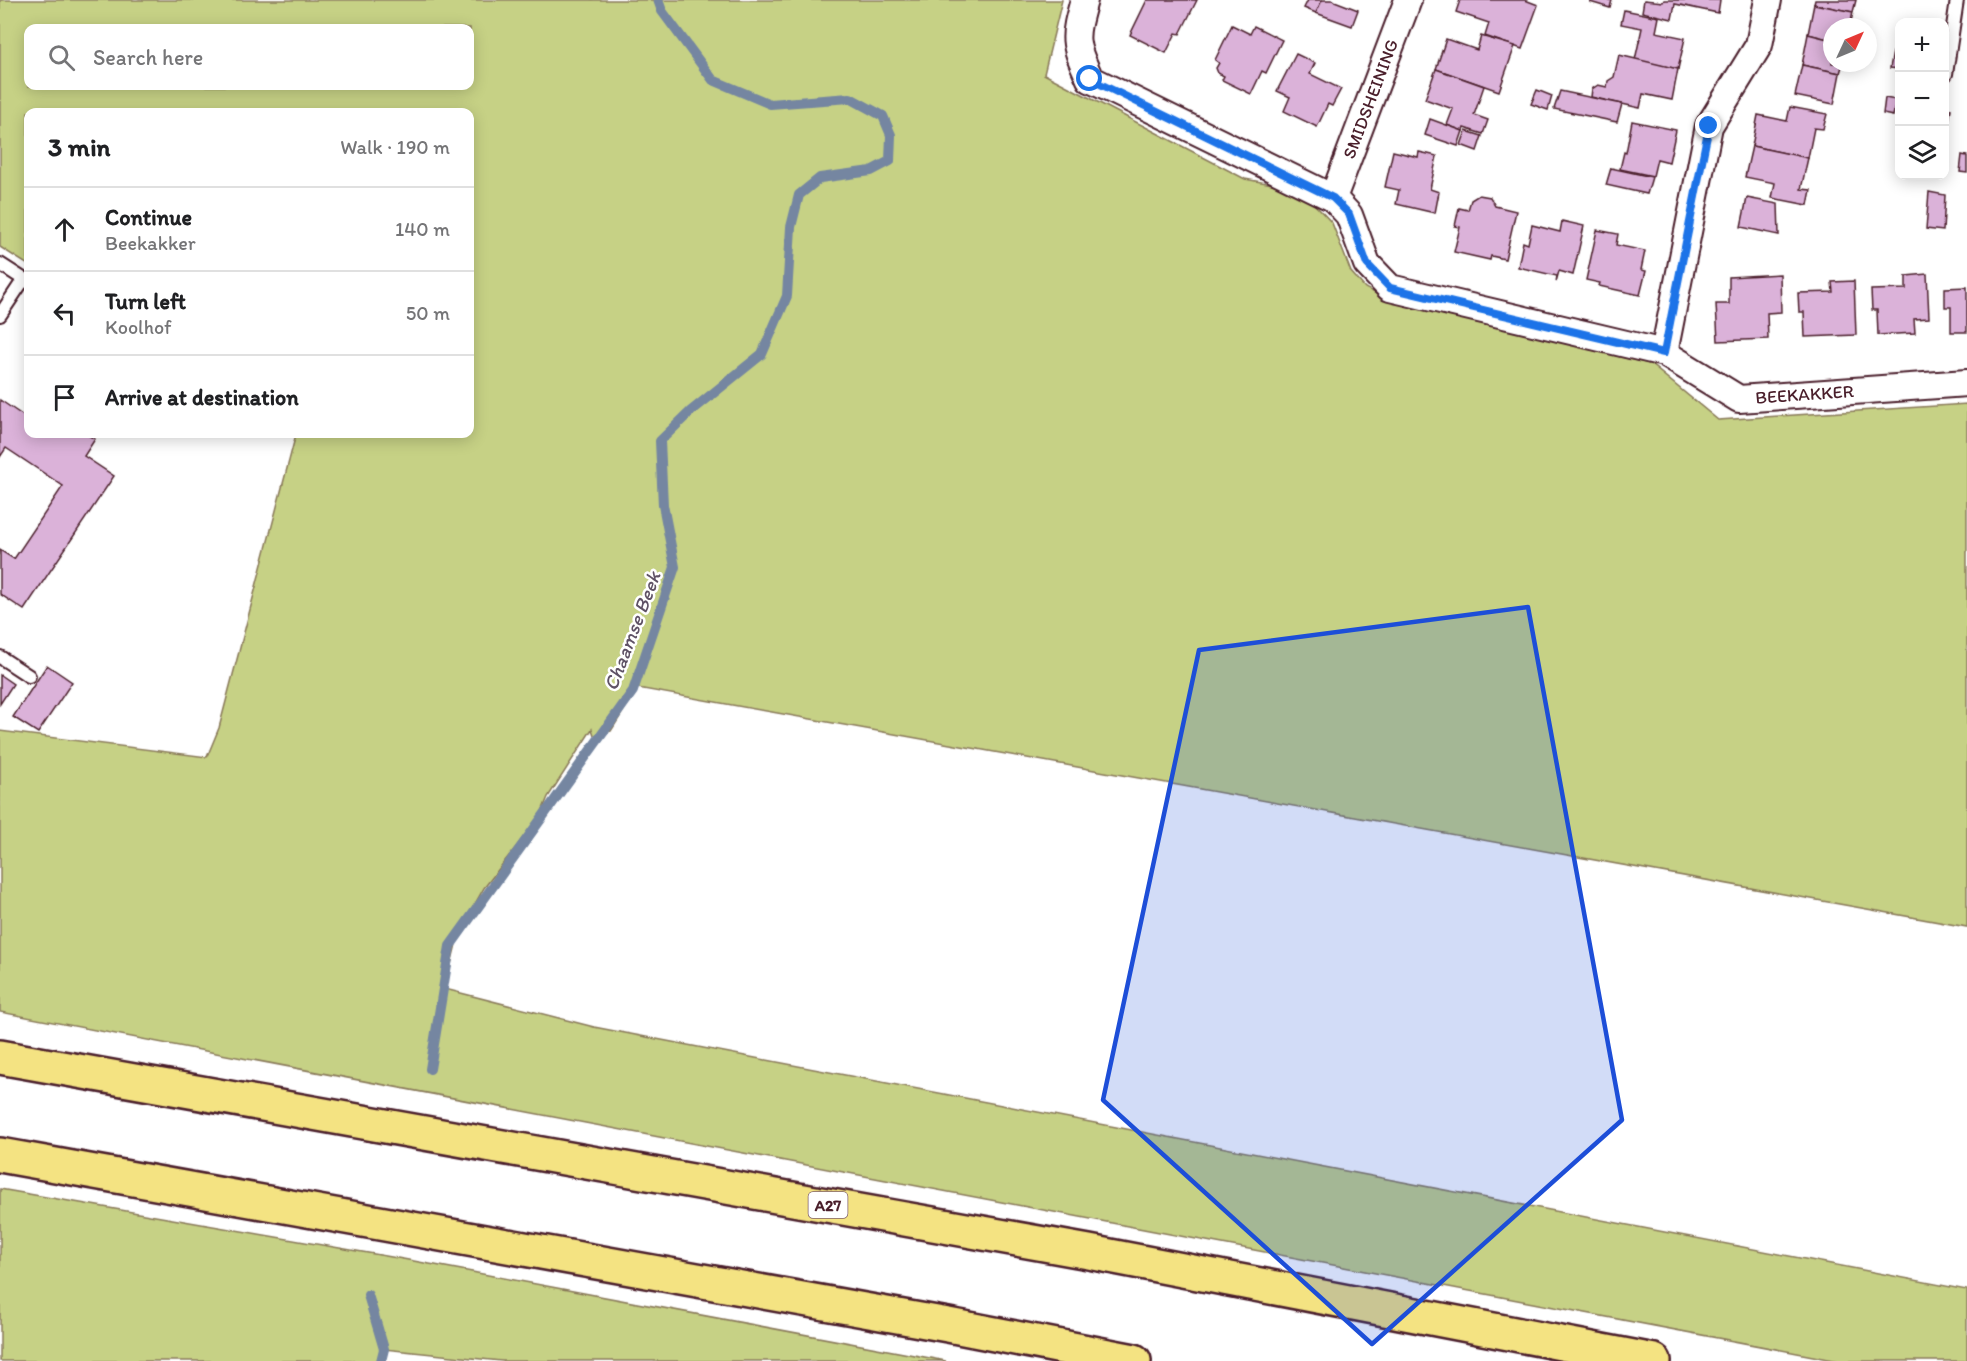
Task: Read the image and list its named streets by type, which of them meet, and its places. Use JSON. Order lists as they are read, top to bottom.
{
  "streets": {
    "highway": ["A27"],
    "street": ["SMIDSHEINING", "BEEKAKKER"]
  },
  "crossings": [
    ["SMIDSHEINING", "BEEKAKKER"]
  ],
  "water": ["Chaamse Beek"],
  "north": "top right",
  "page": {
    "map_buttons": ["+", "−"],
    "search": "Search here",
    "heading": ["3 min", "Walk · 190 m"],
    "list": [
      ["Continue", "Beekakker", "140 m"],
      ["Turn left", "Koolhof", "50 m"],
      "Arrive at destination"
    ]
  }
}
